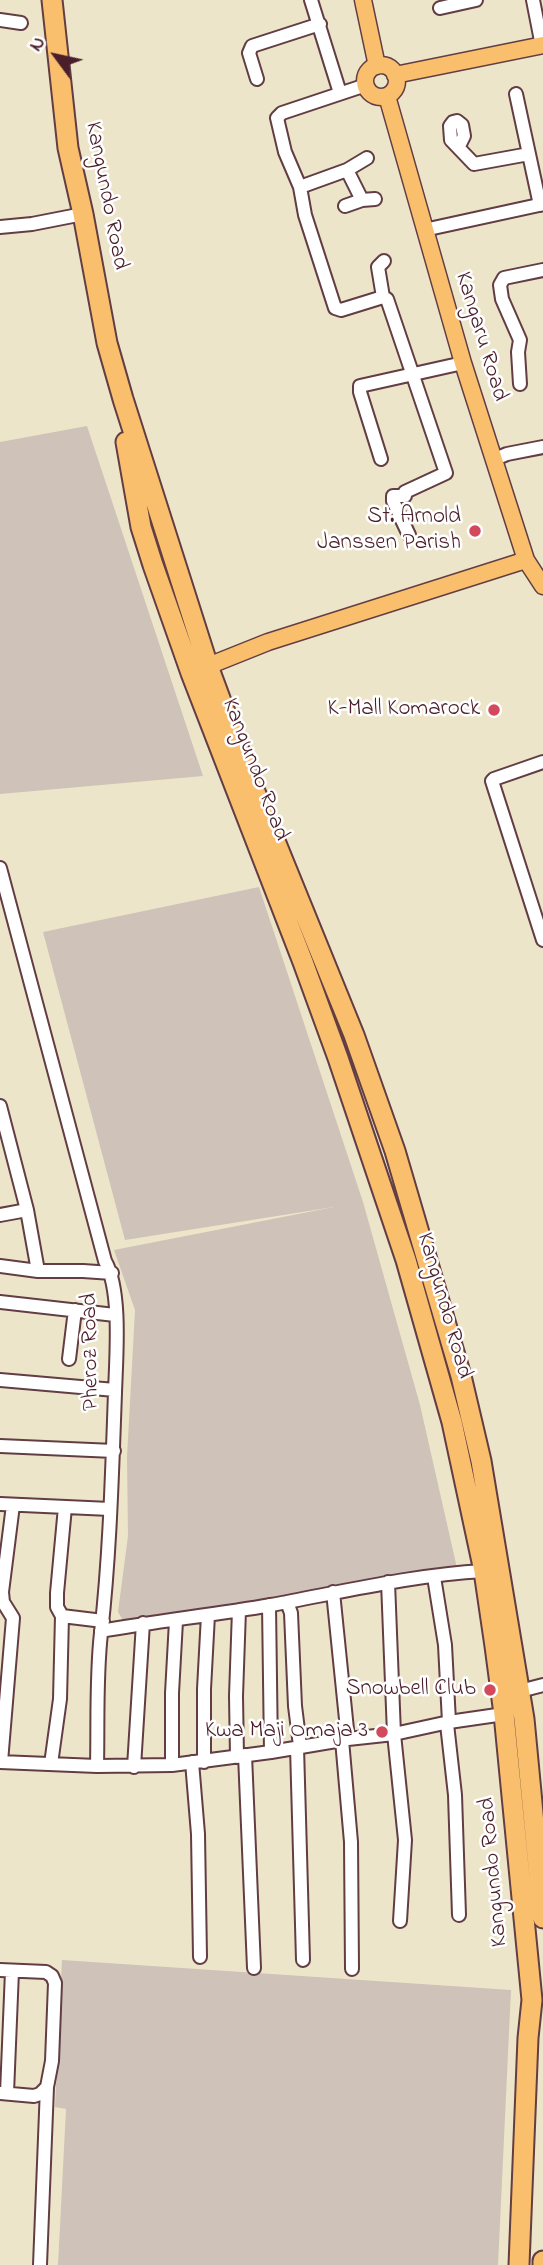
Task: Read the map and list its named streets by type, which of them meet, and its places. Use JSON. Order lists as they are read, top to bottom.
{
  "streets": {
    "highway": ["Kangundo Road"],
    "main road": ["Kangaru Road"],
    "street": ["Pheroz Road"]
  },
  "places": [
    "St. Arnold Janssen Parish",
    "K-Mall Komarock",
    "Snowbell Club",
    "Kwa Maji Omaja 3"
  ],
  "north": "top left"
}
